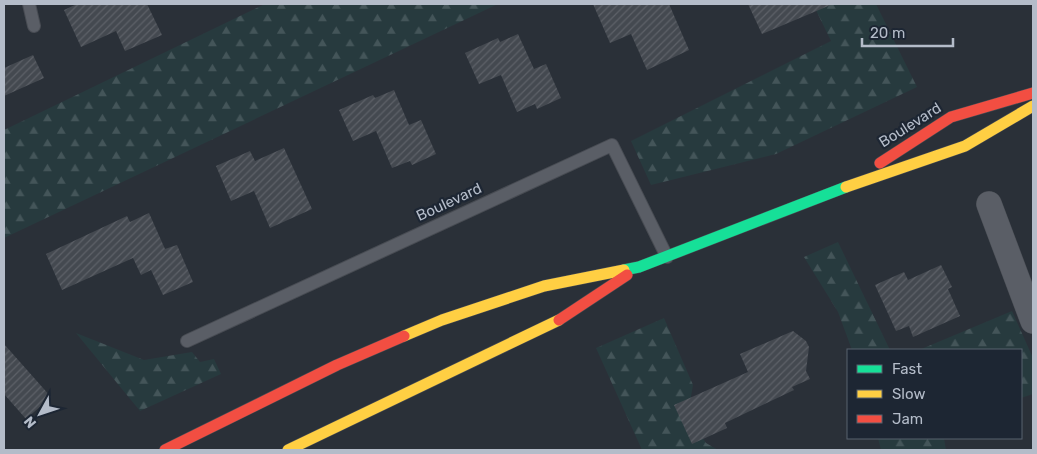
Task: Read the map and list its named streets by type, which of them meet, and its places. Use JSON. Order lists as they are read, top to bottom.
{
  "streets": {
    "street": ["Boulevard"]
  },
  "legend": ["Fast", "Slow", "Jam"],
  "scale_bar": "20 m",
  "north": "bottom left"
}
